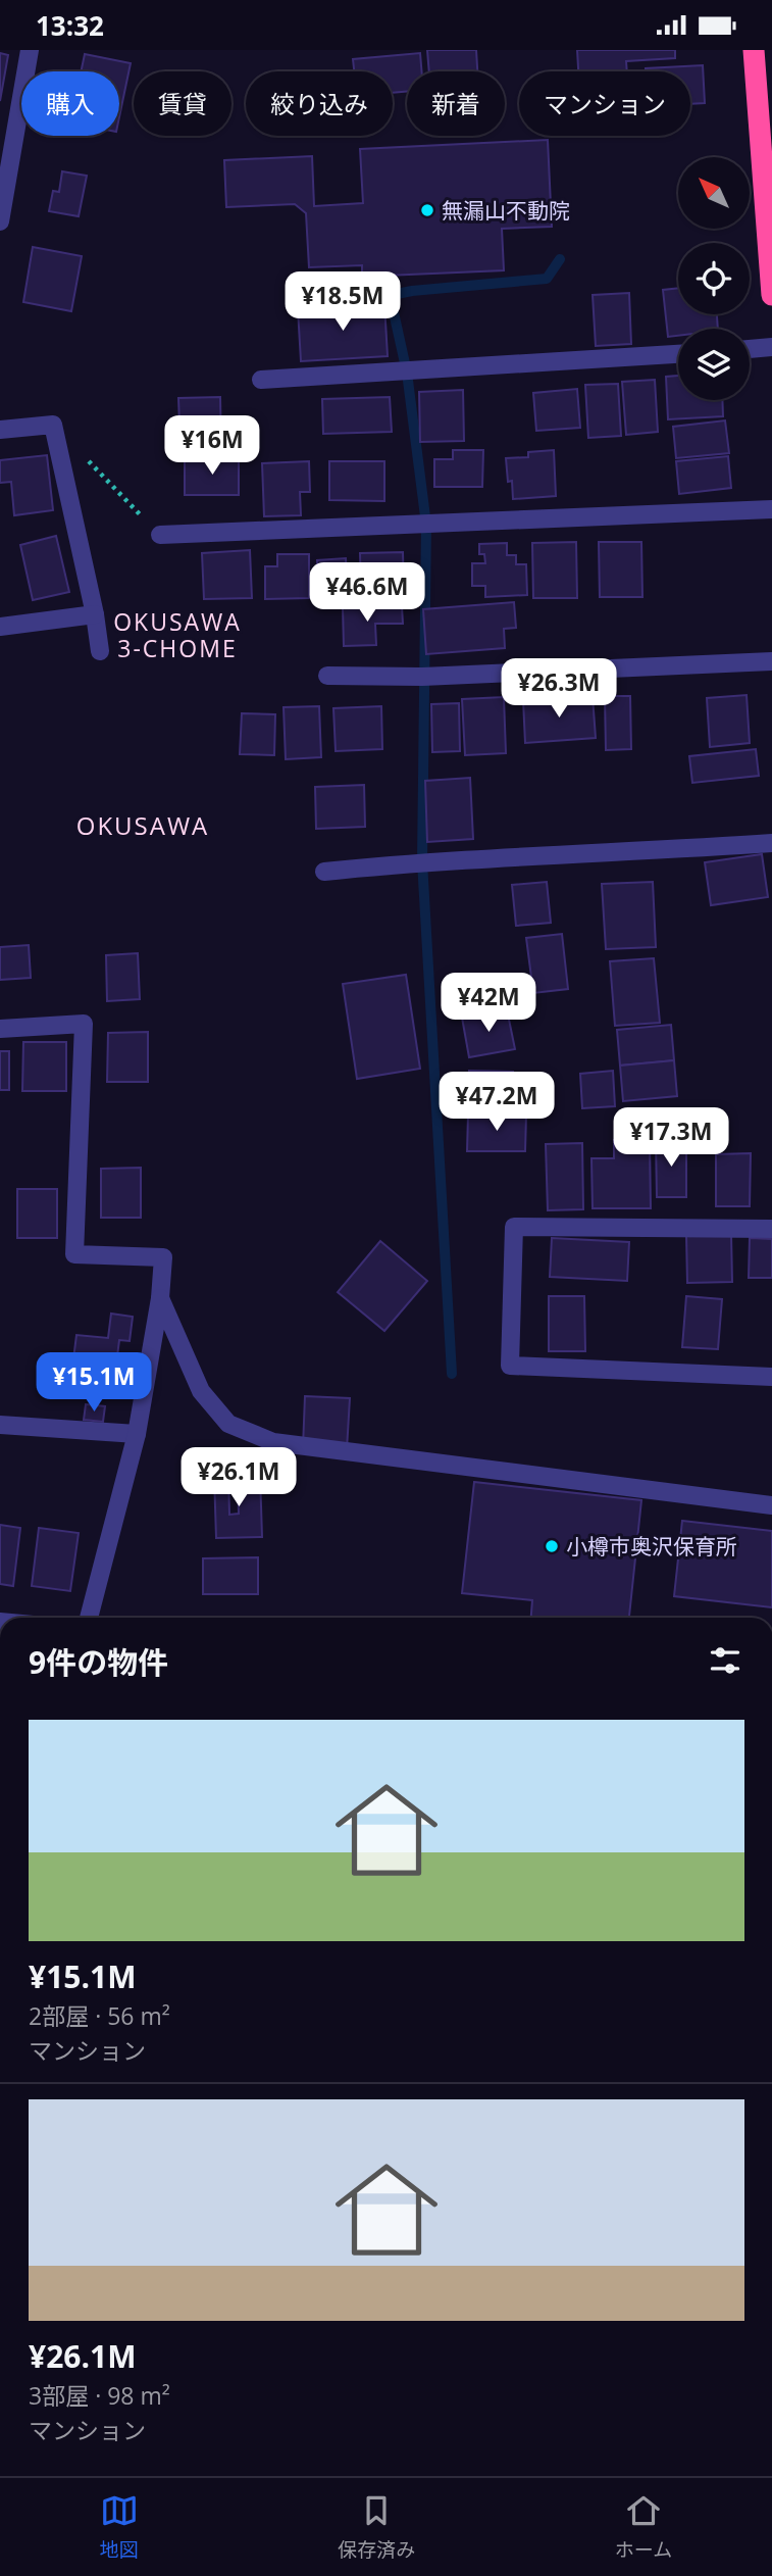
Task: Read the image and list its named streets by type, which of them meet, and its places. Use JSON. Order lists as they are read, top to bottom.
{
  "districts": ["OKUSAWA 3-CHOME", "OKUSAWA"],
  "places": ["無漏山不動院", "小樽市奥沢保育所"],
  "north": "top left",
  "page": {
    "status": "13:32",
    "chip": [
      "購入",
      "賃貸",
      "絞り込み",
      "新着",
      "マンション"
    ],
    "price": [
      "¥18.5M",
      "¥16M",
      "¥46.6M",
      "¥26.3M",
      "¥42M",
      "¥47.2M",
      "¥17.3M",
      "¥15.1M",
      "¥26.1M"
    ],
    "heading": "9件の物件",
    "list": [
      {
        "name": "¥15.1M",
        "note": "2部屋 · 56 m² · マンション"
      },
      {
        "name": "¥26.1M",
        "note": "3部屋 · 98 m² · マンション"
      }
    ],
    "tabs": ["地図", "保存済み", "ホーム"]
  }
}
